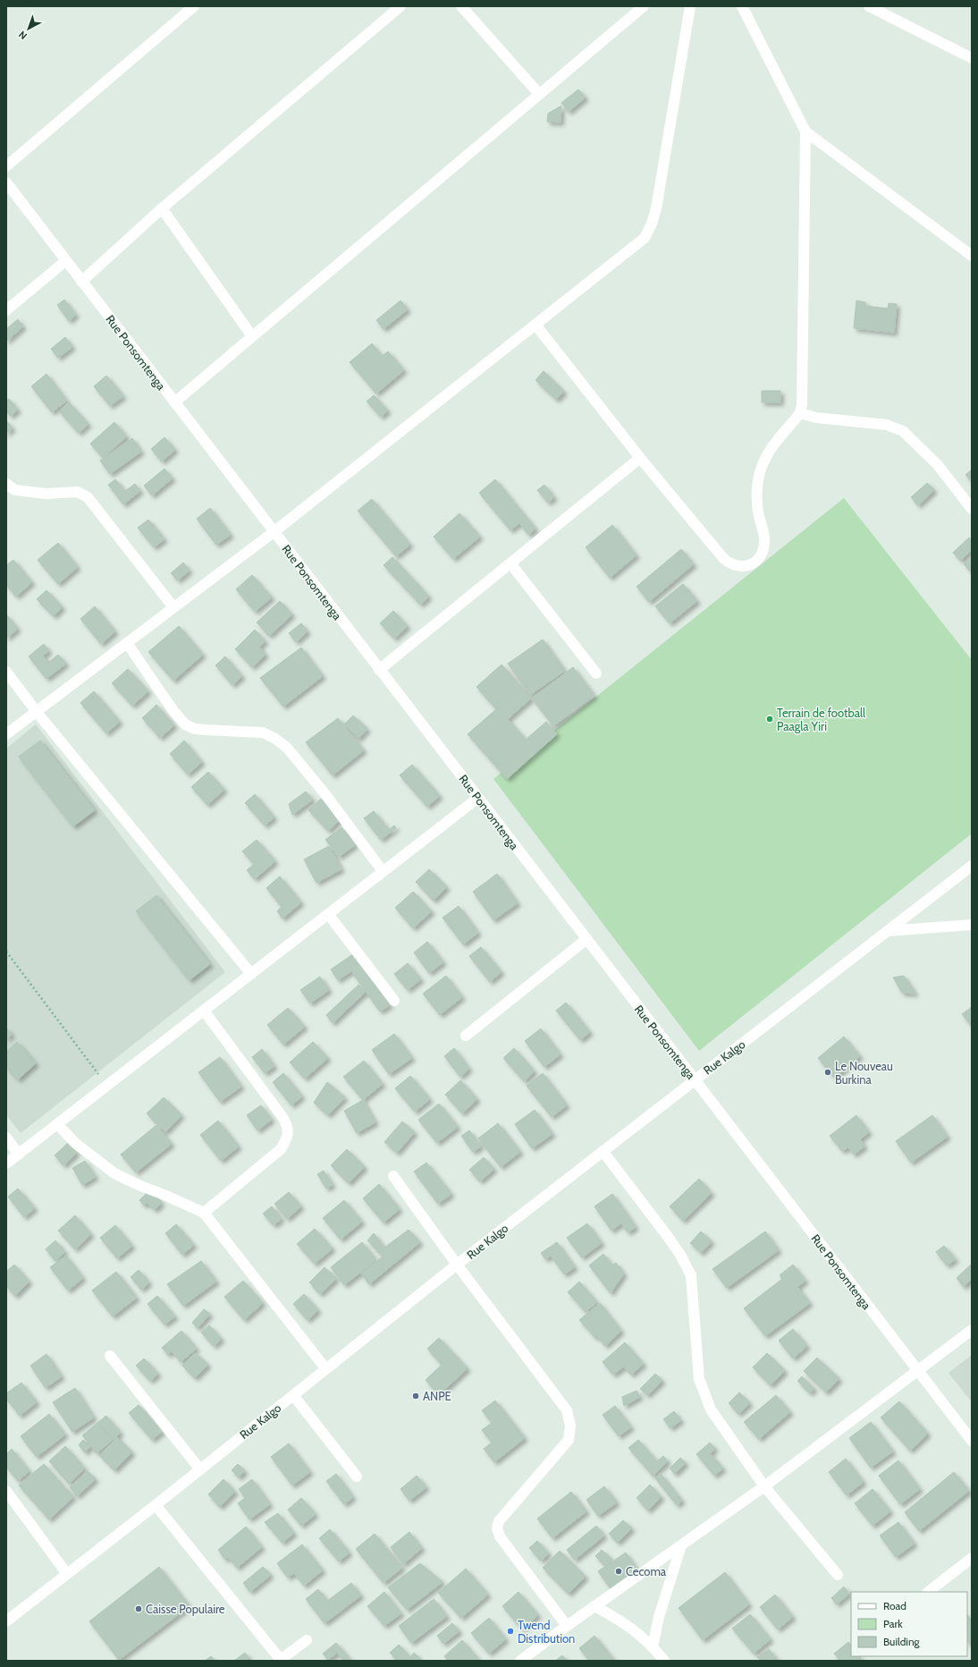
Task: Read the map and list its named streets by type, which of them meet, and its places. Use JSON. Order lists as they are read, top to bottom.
{
  "streets": {
    "street": ["Rue Ponsomtenga", "Rue Kalgo"]
  },
  "crossings": [
    ["Rue Ponsomtenga", "Rue Kalgo"]
  ],
  "places": [
    "Terrain de football Paagla Yiri",
    "Le Nouveau Burkina",
    "ANPE",
    "Cecoma",
    "Caisse Populaire",
    "Twend Distribution"
  ],
  "legend": ["Road", "Park", "Building"],
  "north": "bottom left"
}
